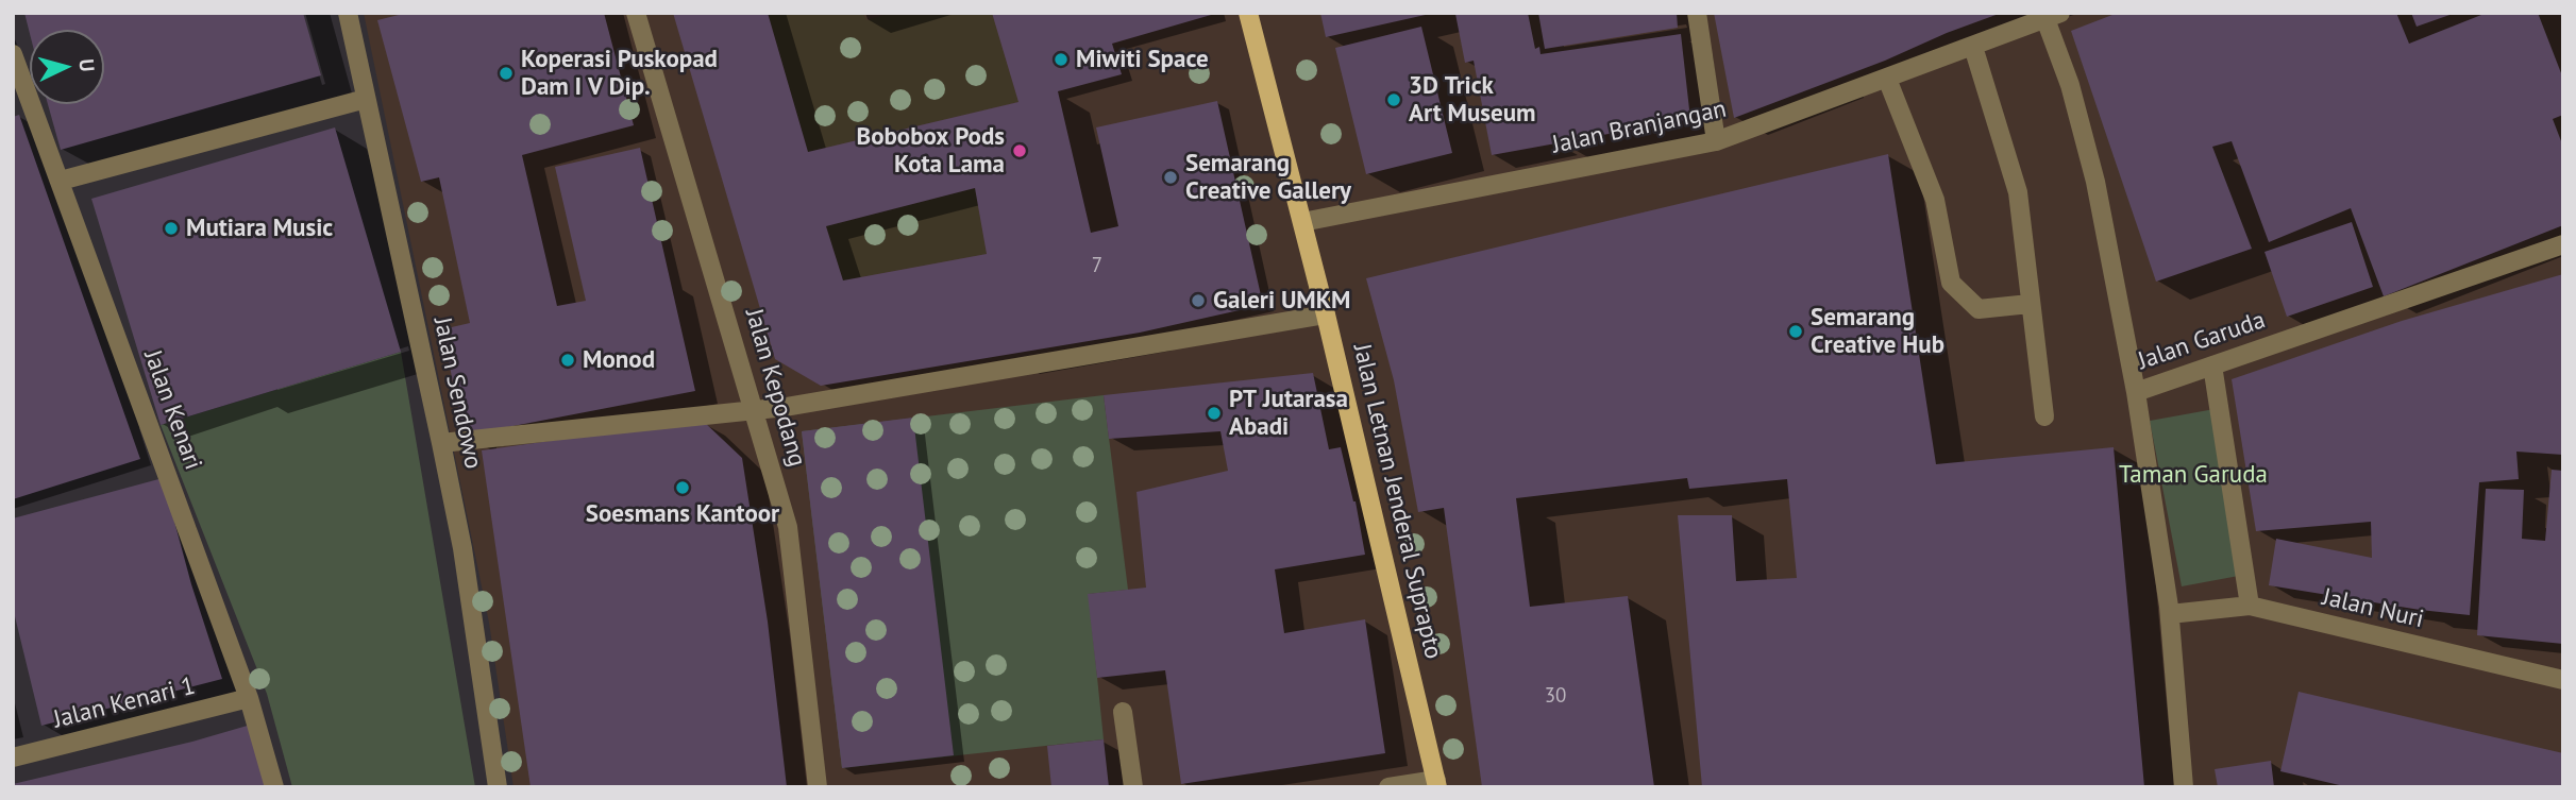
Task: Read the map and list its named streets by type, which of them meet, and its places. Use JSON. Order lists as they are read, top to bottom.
{
  "streets": {
    "main road": ["Jalan Letnan Jenderal Suprapto"],
    "street": [
      "Jalan Branjangan",
      "Jalan Garuda",
      "Jalan Kepodang",
      "Jalan Sendowo",
      "Jalan Kenari",
      "Jalan Nuri",
      "Jalan Kenari 1"
    ]
  },
  "crossings": [
    ["Jalan Branjangan", "Jalan Garuda"],
    ["Jalan Branjangan", "Jalan Letnan Jenderal Suprapto"],
    ["Jalan Kenari", "Jalan Kenari 1"]
  ],
  "parks": ["Taman Garuda"],
  "places": [
    "Miwiti Space",
    "Koperasi Puskopad Dam I V Dip.",
    "3D Trick Art Museum",
    "Bobobox Pods Kota Lama",
    "Semarang Creative Gallery",
    "Mutiara Music",
    "Galeri UMKM",
    "Semarang Creative Hub",
    "Monod",
    "PT Jutarasa Abadi",
    "Soesmans Kantoor"
  ],
  "house_numbers": ["7", "30"],
  "north": "right"
}
